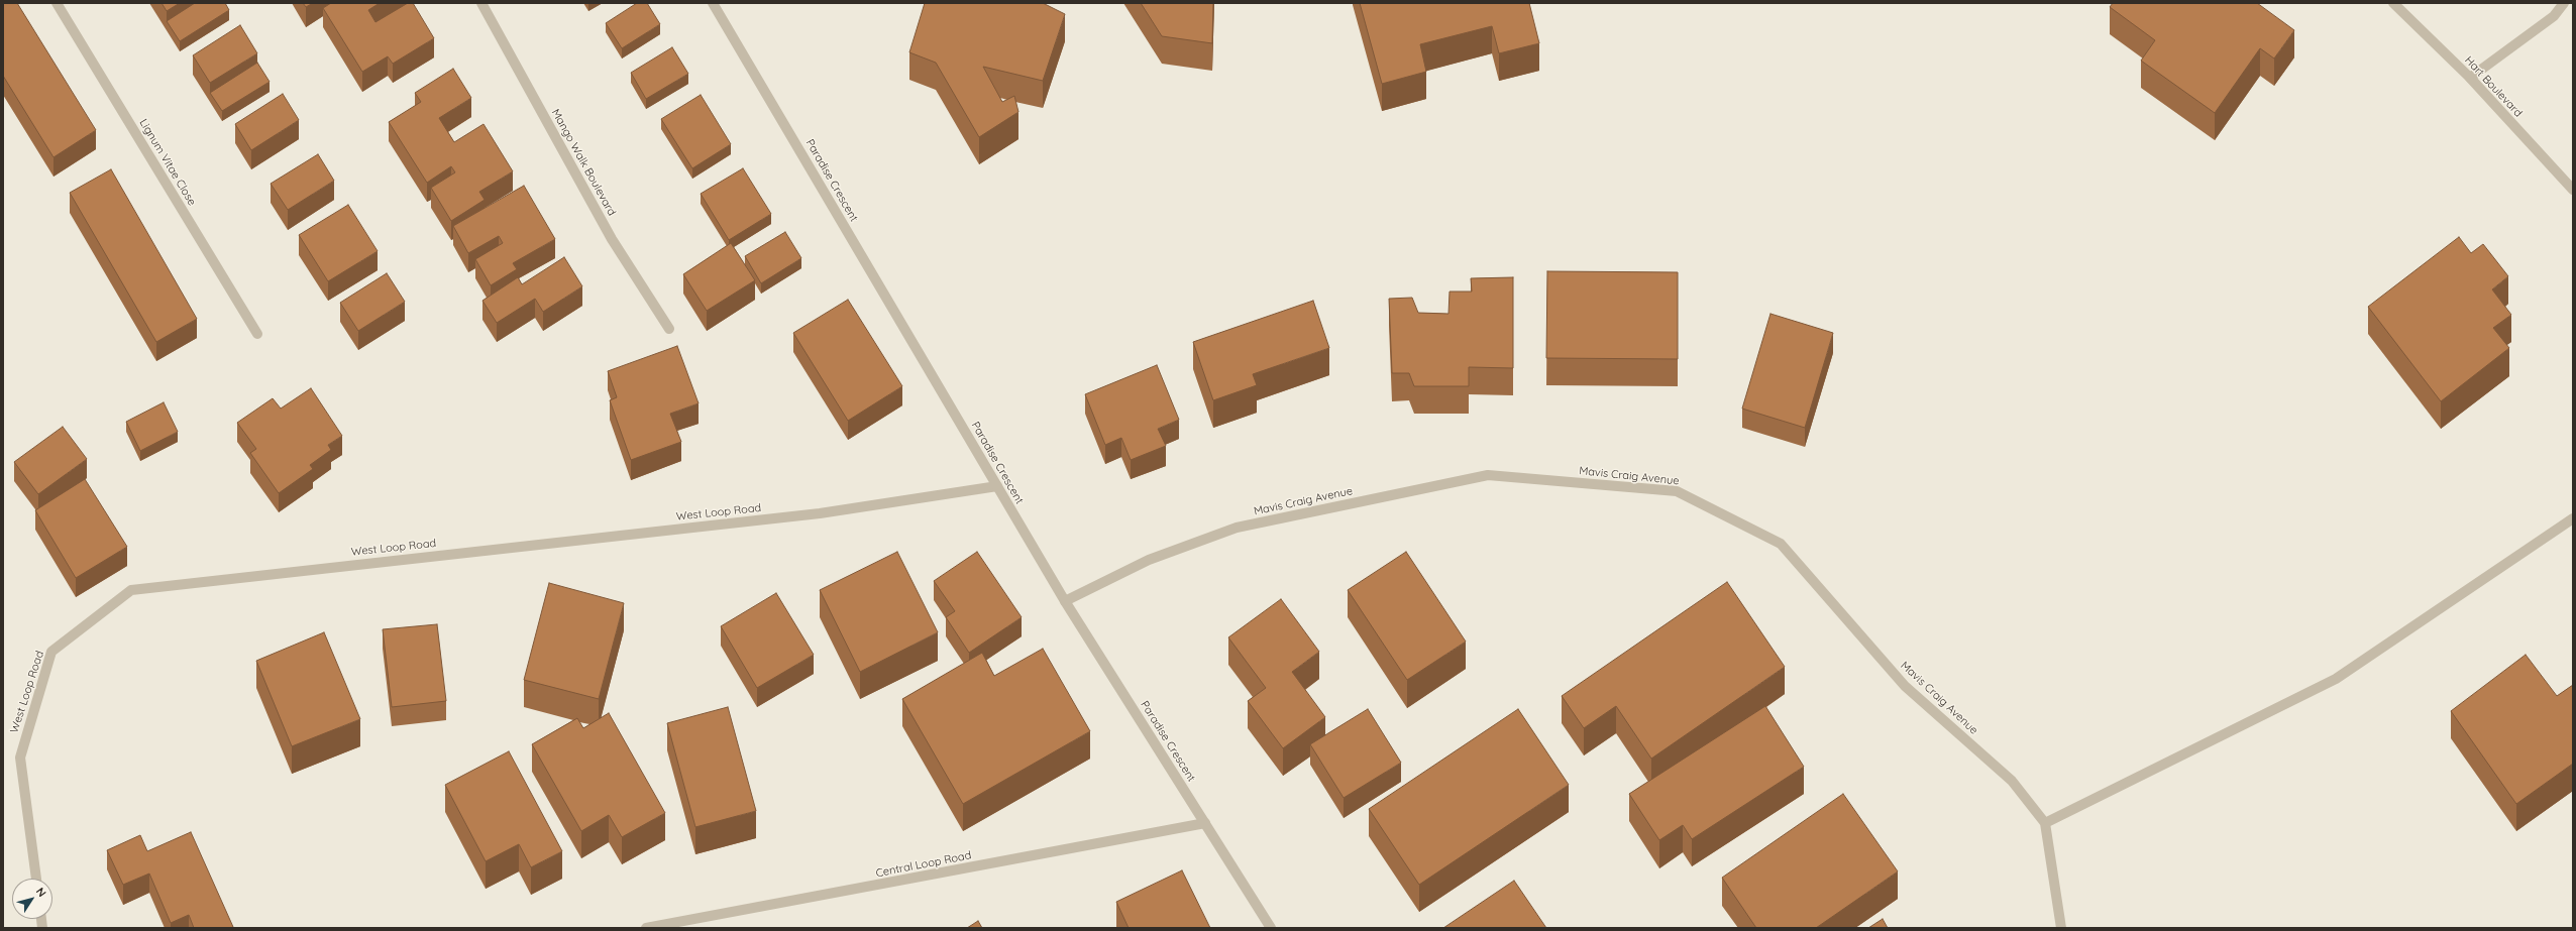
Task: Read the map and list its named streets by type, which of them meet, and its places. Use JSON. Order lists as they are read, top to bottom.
{
  "streets": {
    "street": [
      "Hart Boulevard",
      "Lignum Vitae Close",
      "Mango Walk Boulevard",
      "Paradise Crescent",
      "Mavis Craig Avenue",
      "West Loop Road",
      "Central Loop Road"
    ]
  },
  "crossings": [
    ["Paradise Crescent", "Mavis Craig Avenue"],
    ["Paradise Crescent", "West Loop Road"],
    ["Paradise Crescent", "Central Loop Road"]
  ],
  "north": "top right"
}
